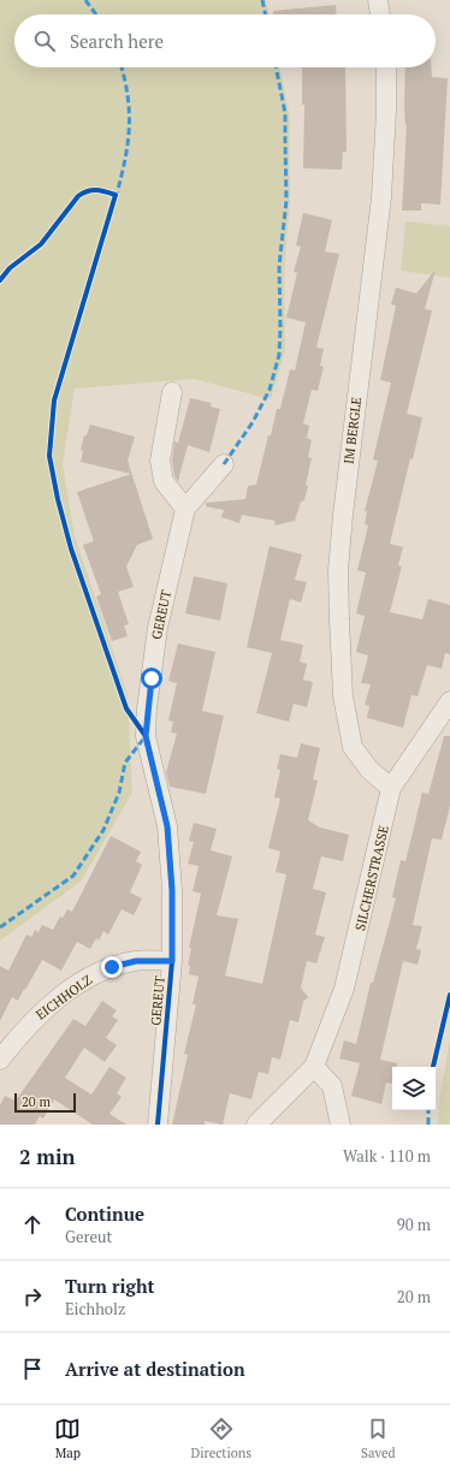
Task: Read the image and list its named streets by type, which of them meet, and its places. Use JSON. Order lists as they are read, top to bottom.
{
  "streets": {
    "street": [
      "IM BERGLE",
      "GEREUT",
      "SILCHERSTRASSE",
      "EICHHOLZ"
    ]
  },
  "crossings": [
    ["IM BERGLE", "SILCHERSTRASSE"],
    ["GEREUT", "EICHHOLZ"]
  ],
  "scale_bar": "20 m",
  "page": {
    "search": "Search here",
    "scale": "20 m",
    "heading": ["2 min", "Walk · 110 m"],
    "list": [
      ["Continue", "Gereut", "90 m"],
      ["Turn right", "Eichholz", "20 m"],
      "Arrive at destination"
    ],
    "nav": ["Map", "Directions", "Saved"]
  }
}
